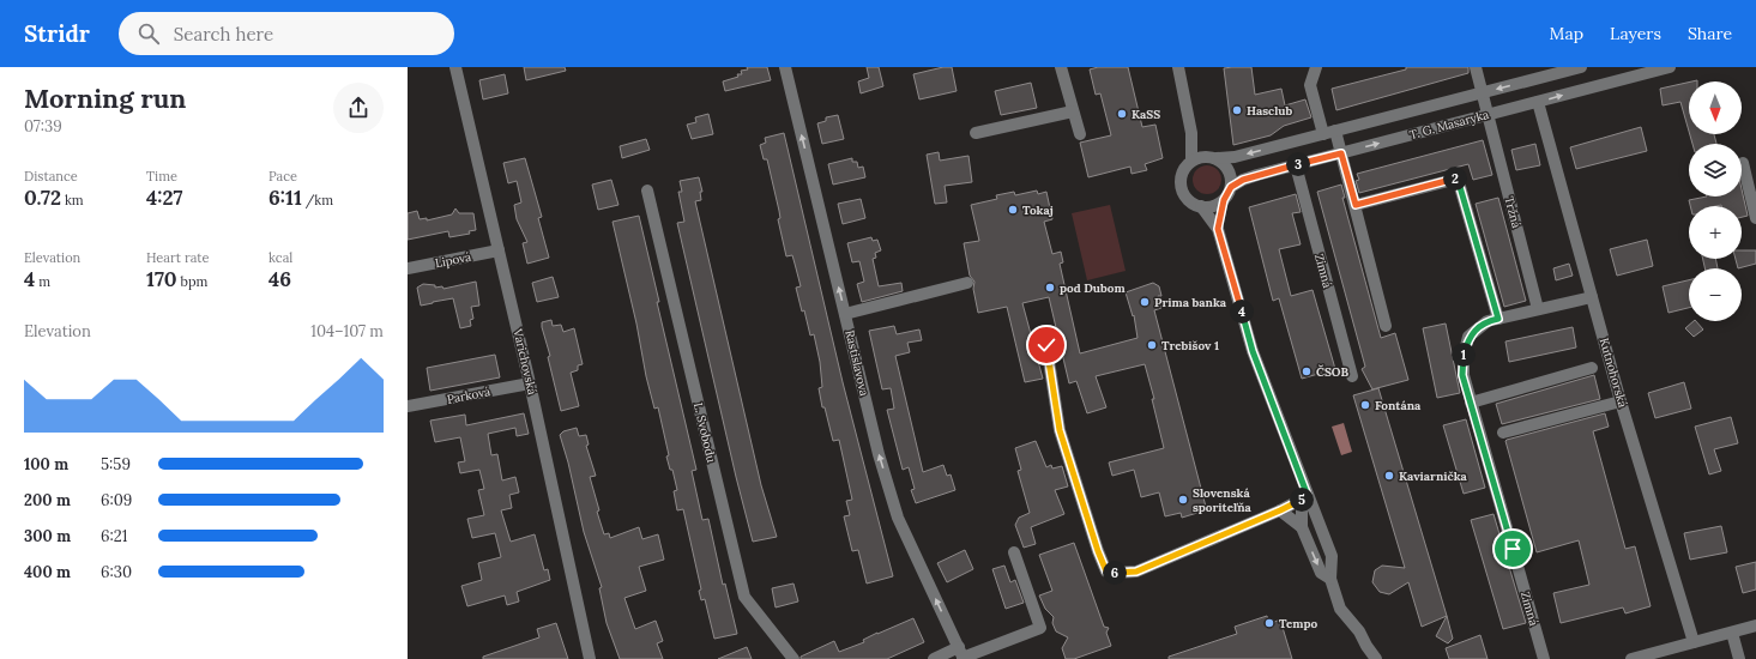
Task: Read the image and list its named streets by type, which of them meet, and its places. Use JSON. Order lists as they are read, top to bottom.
{
  "streets": {
    "street": [
      "T. G. Masaryka",
      "Tržná",
      "Lipová",
      "Zimná",
      "Varichovská",
      "Rastislavova",
      "Kutnohorská",
      "Parková",
      "L. Svobodu"
    ]
  },
  "crossings": [
    ["T. G. Masaryka", "Tržná"],
    ["T. G. Masaryka", "Zimná"],
    ["T. G. Masaryka", "Kutnohorská"],
    ["Lipová", "Varichovská"],
    ["Varichovská", "Parková"]
  ],
  "one_way": ["Rastislavova"],
  "places": [
    "Hasclub",
    "KaSS",
    "Tokaj",
    "pod Dubom",
    "Prima banka",
    "Trebišov 1",
    "ČSOB",
    "Fontána",
    "Kaviarnička",
    "Slovenská sporiteľňa",
    "Tempo"
  ],
  "north": "bottom",
  "page": {
    "header": "Stridr",
    "search": "Search here",
    "nav": ["Map", "Layers", "Share"],
    "heading": ["Morning run", "07:39"],
    "map_buttons": ["+", "−"],
    "stats": [
      ["Distance", "0.72 km"],
      ["Time", "4:27"],
      ["Pace", "6:11 /km"],
      ["Elevation", "4 m"],
      ["Heart rate", "170 bpm"],
      ["kcal", "46"]
    ],
    "pins": [
      "3",
      "2",
      "4",
      "1",
      "5",
      "6"
    ],
    "chart": ["Elevation", "104–107 m"],
    "list": [
      {
        "name": "100 m",
        "note": "5:59"
      },
      {
        "name": "200 m",
        "note": "6:09"
      },
      {
        "name": "300 m",
        "note": "6:21"
      },
      {
        "name": "400 m",
        "note": "6:30"
      }
    ]
  }
}
